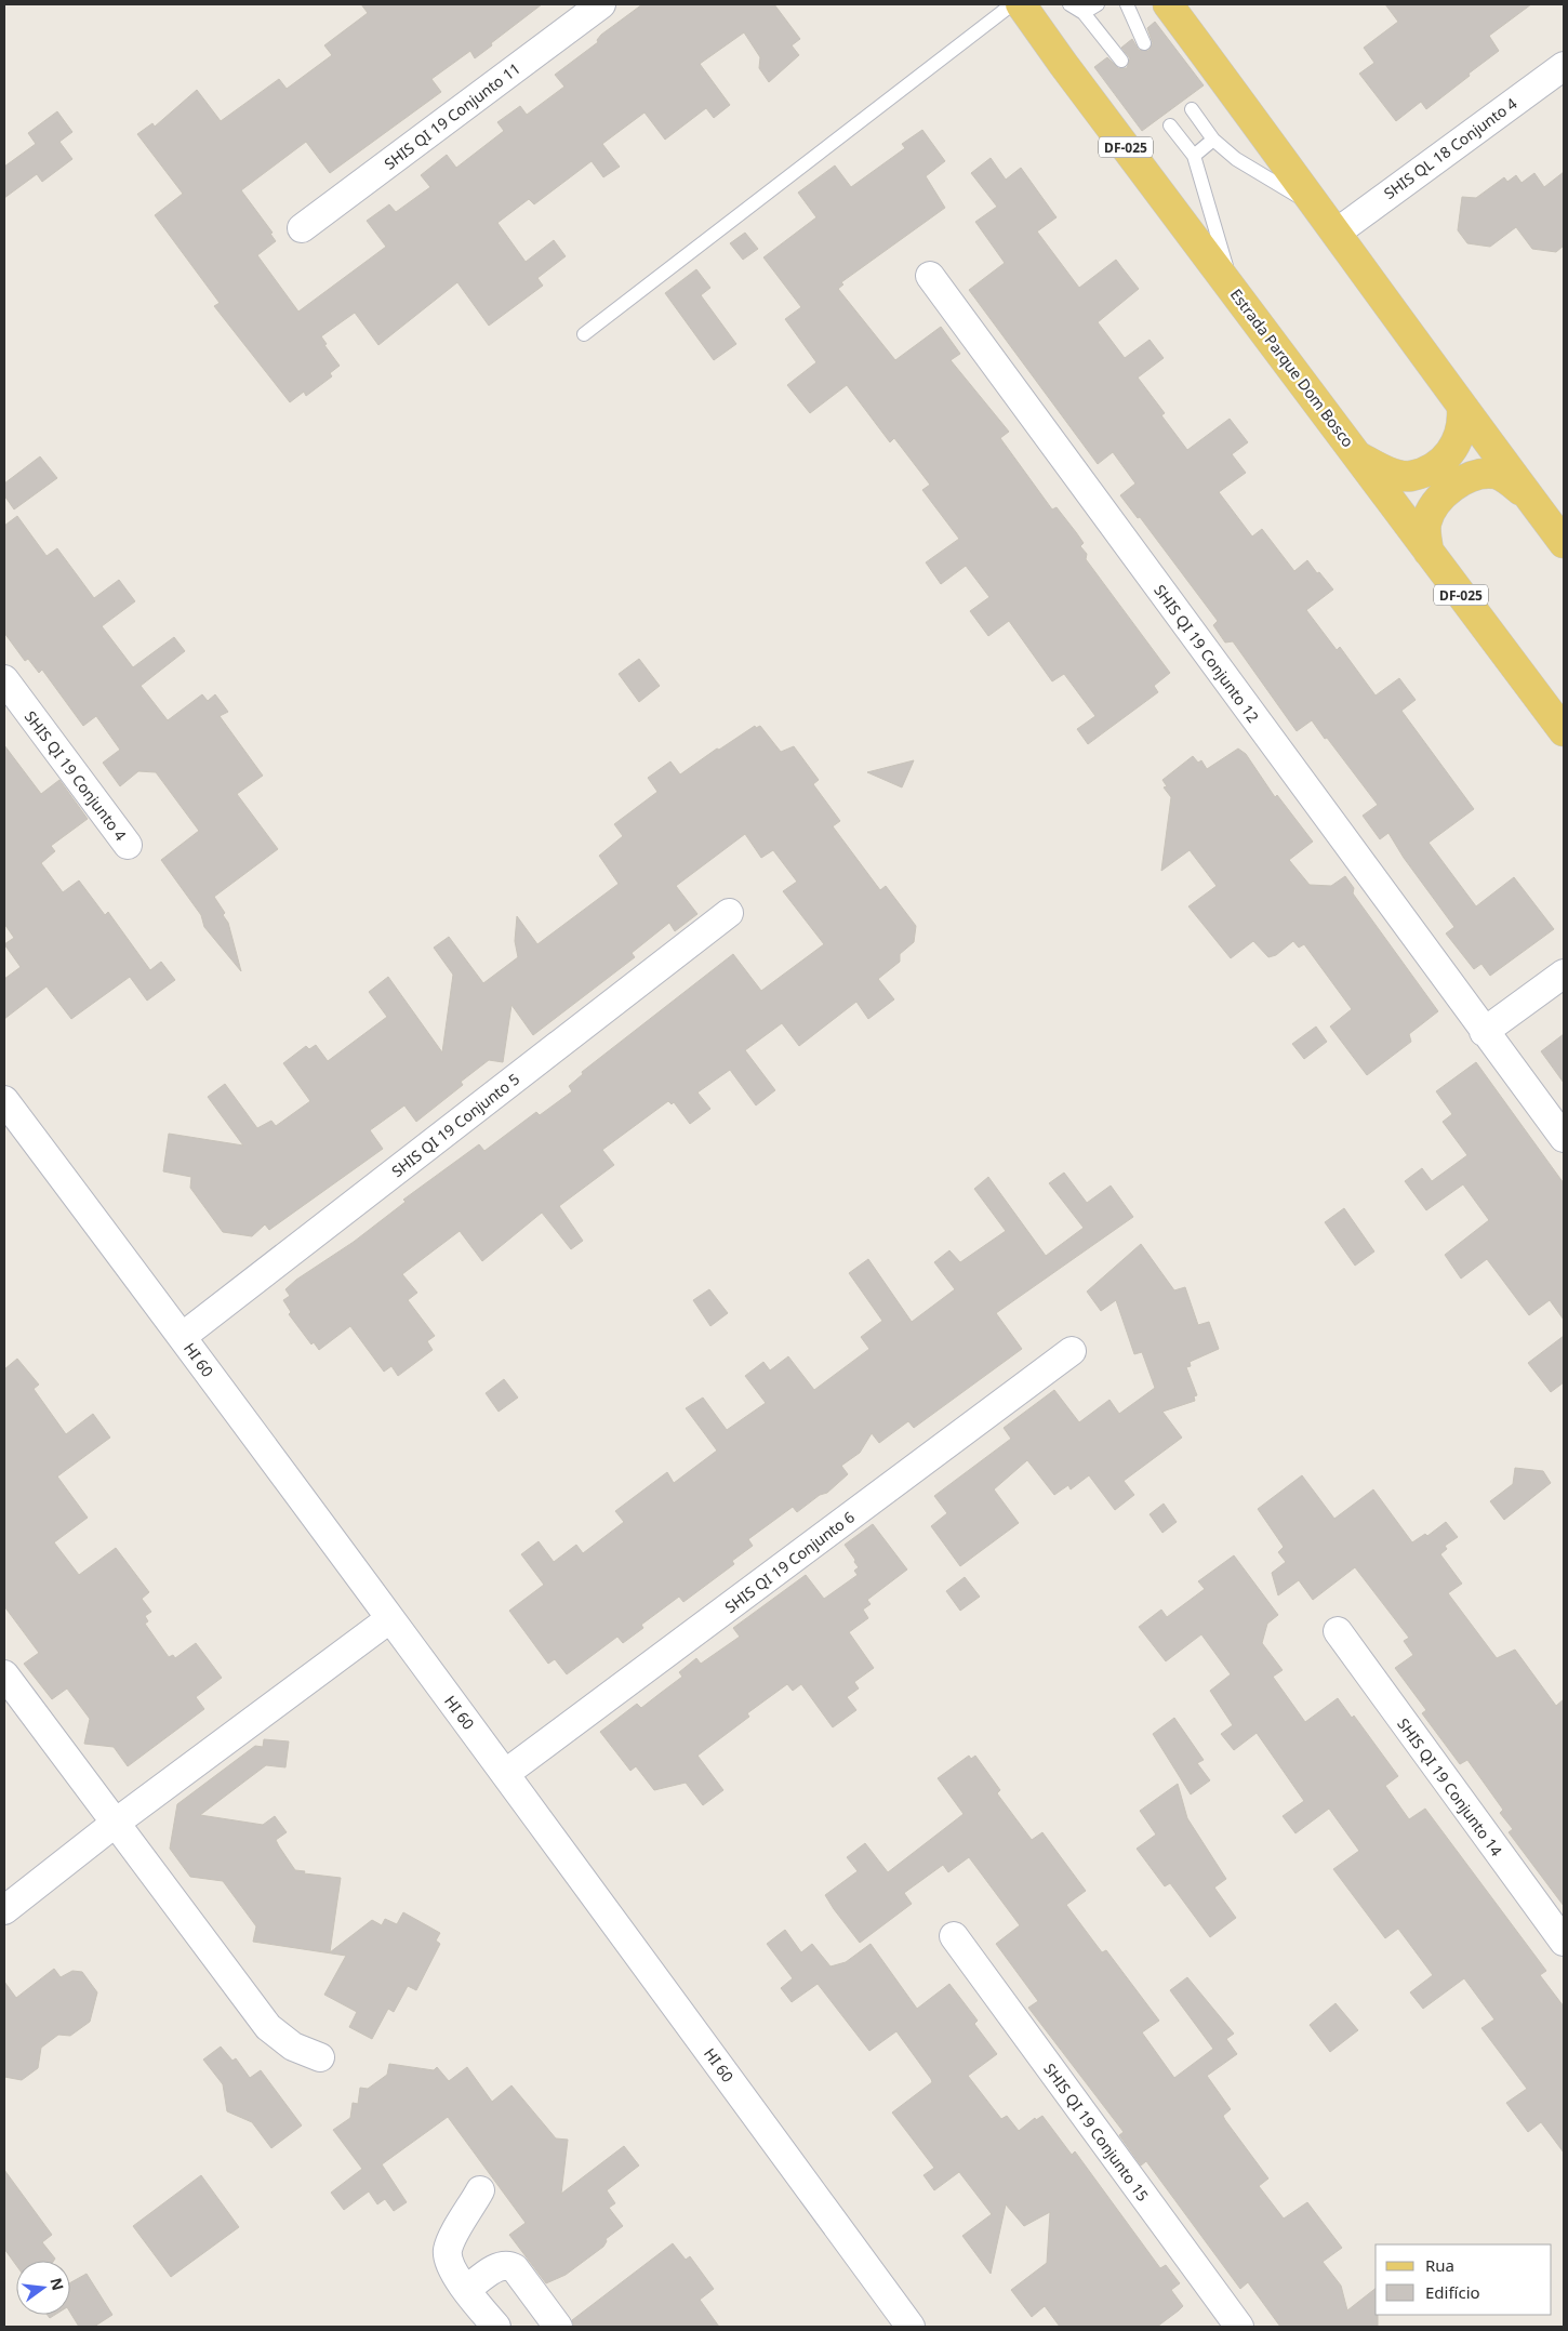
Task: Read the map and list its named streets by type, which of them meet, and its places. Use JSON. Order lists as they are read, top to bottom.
{
  "streets": {
    "main road": ["DF-025", "Estrada Parque Dom Bosco"],
    "street": [
      "SHIS QI 19 Conjunto 11",
      "SHIS QL 18 Conjunto 4",
      "SHIS QI 19 Conjunto 12",
      "SHIS QI 19 Conjunto 4",
      "SHIS QI 19 Conjunto 5",
      "HI 60",
      "SHIS QI 19 Conjunto 6",
      "SHIS QI 19 Conjunto 14",
      "SHIS QI 19 Conjunto 15"
    ]
  },
  "crossings": [
    ["SHIS QI 19 Conjunto 5", "HI 60"],
    ["HI 60", "SHIS QI 19 Conjunto 6"]
  ],
  "legend": ["Rua", "Edifício"],
  "north": "right"
}
